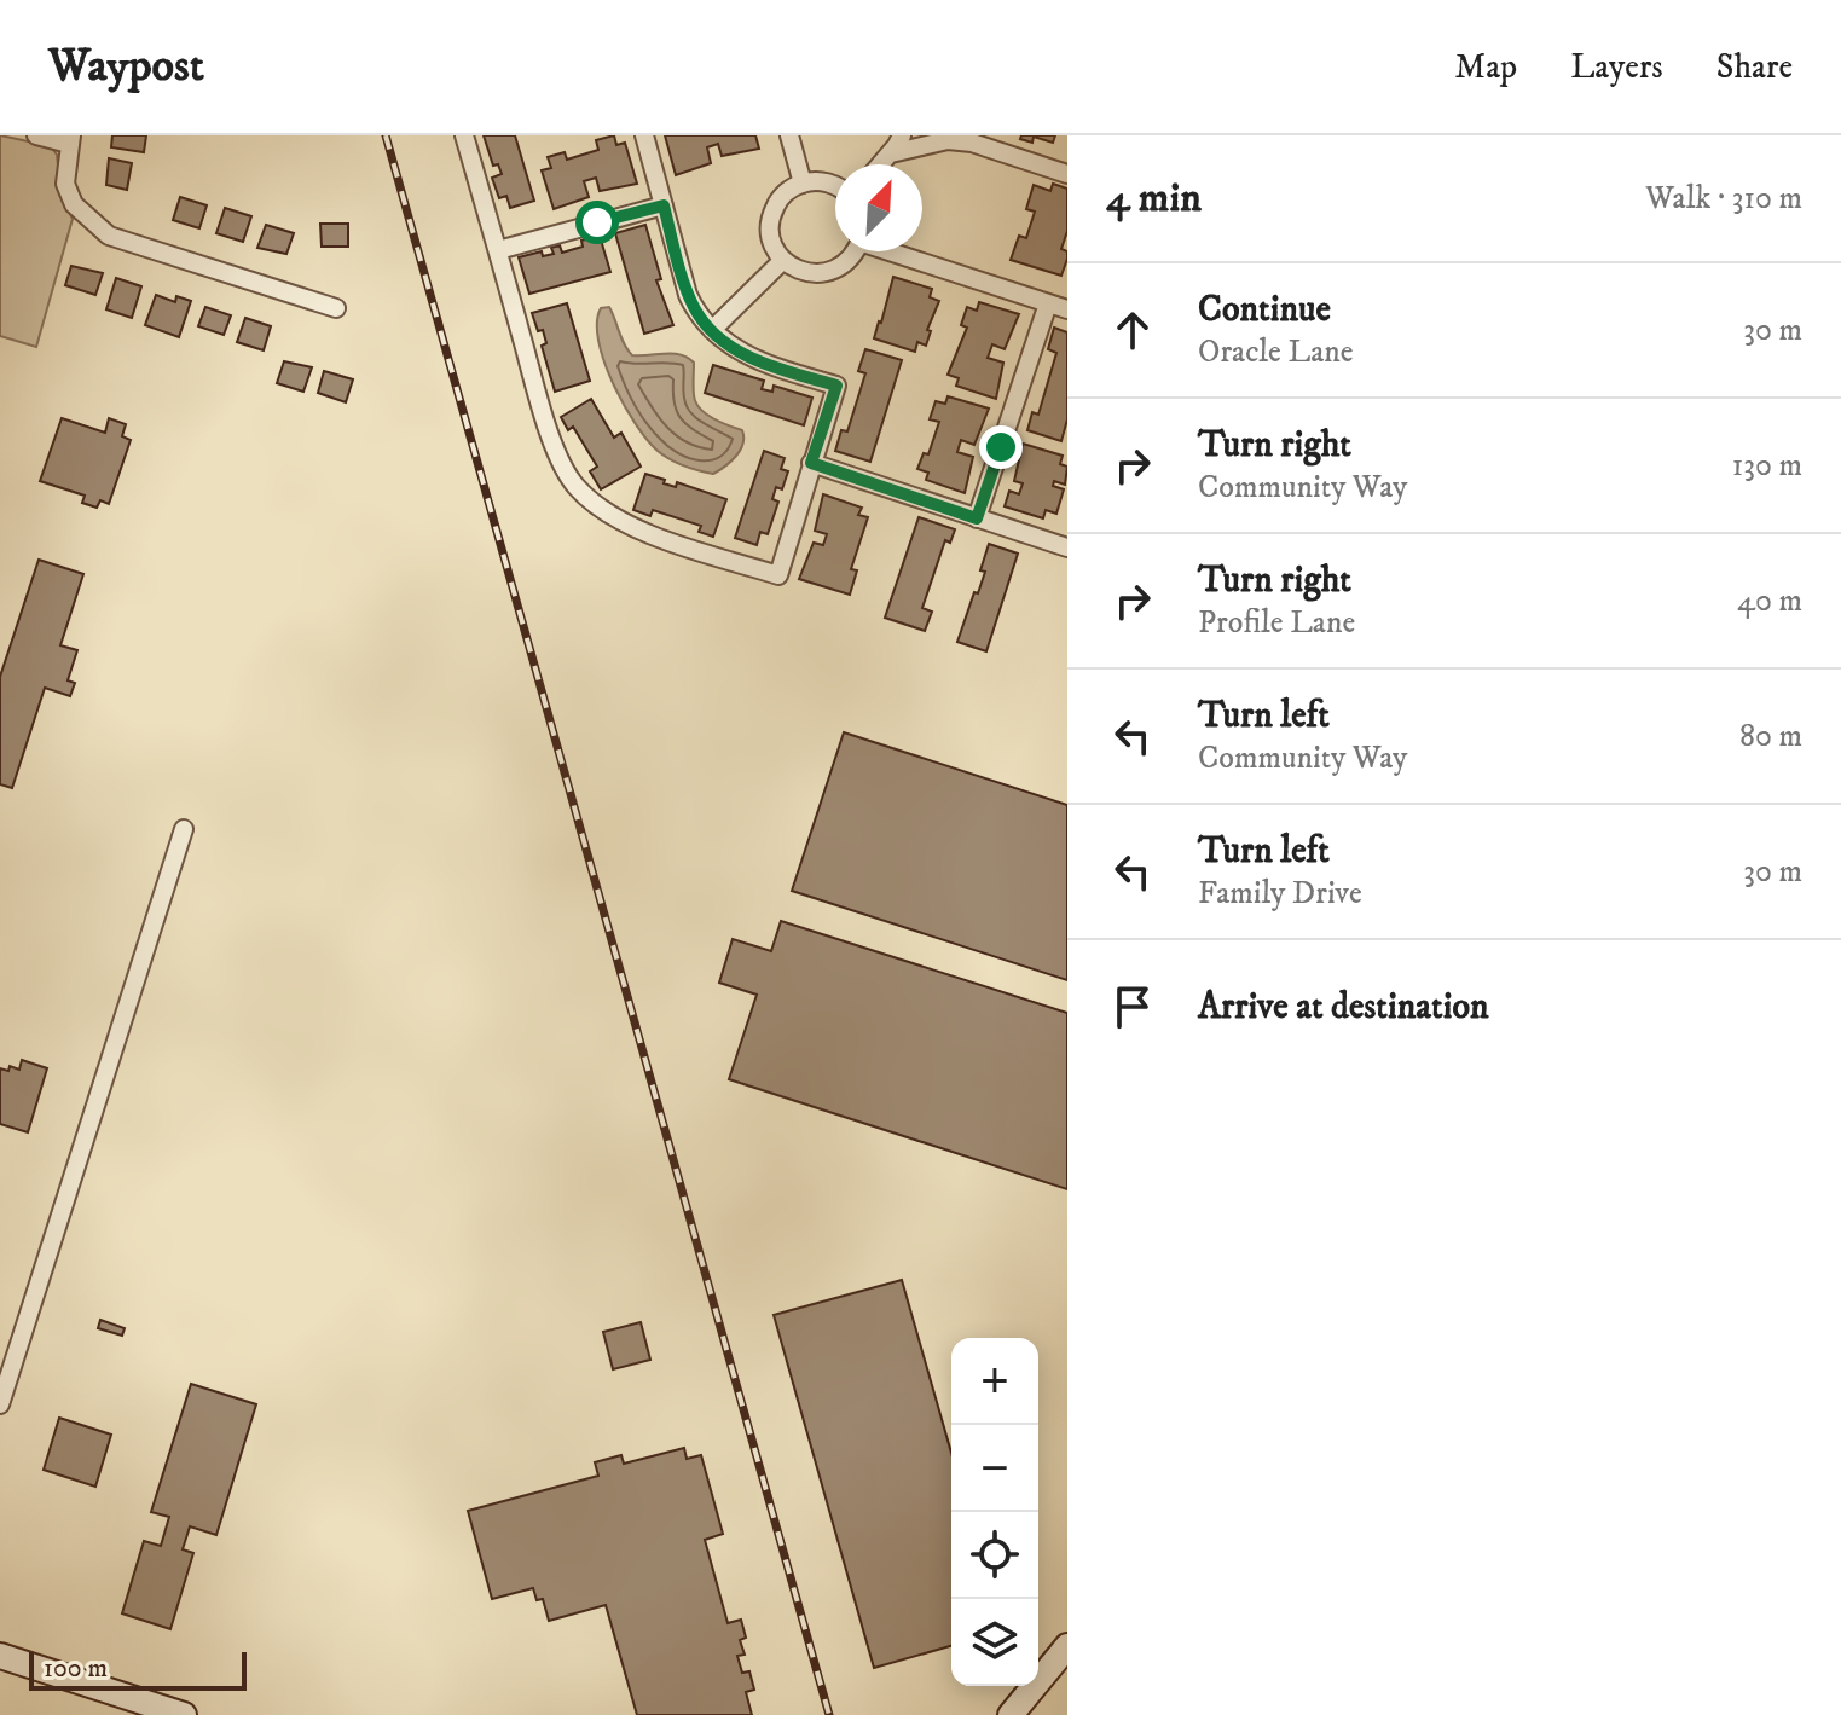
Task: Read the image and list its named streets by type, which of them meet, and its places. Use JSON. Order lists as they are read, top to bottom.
{
  "scale_bar": "100 m",
  "north": "top right",
  "page": {
    "header": "Waypost",
    "nav": ["Map", "Layers", "Share"],
    "heading": ["4 min", "Walk · 310 m"],
    "list": [
      ["Continue", "Oracle Lane", "30 m"],
      ["Turn right", "Community Way", "130 m"],
      ["Turn right", "Profile Lane", "40 m"],
      ["Turn left", "Community Way", "80 m"],
      ["Turn left", "Family Drive", "30 m"],
      "Arrive at destination"
    ],
    "map_buttons": ["+", "−"],
    "scale": "100 m"
  }
}
